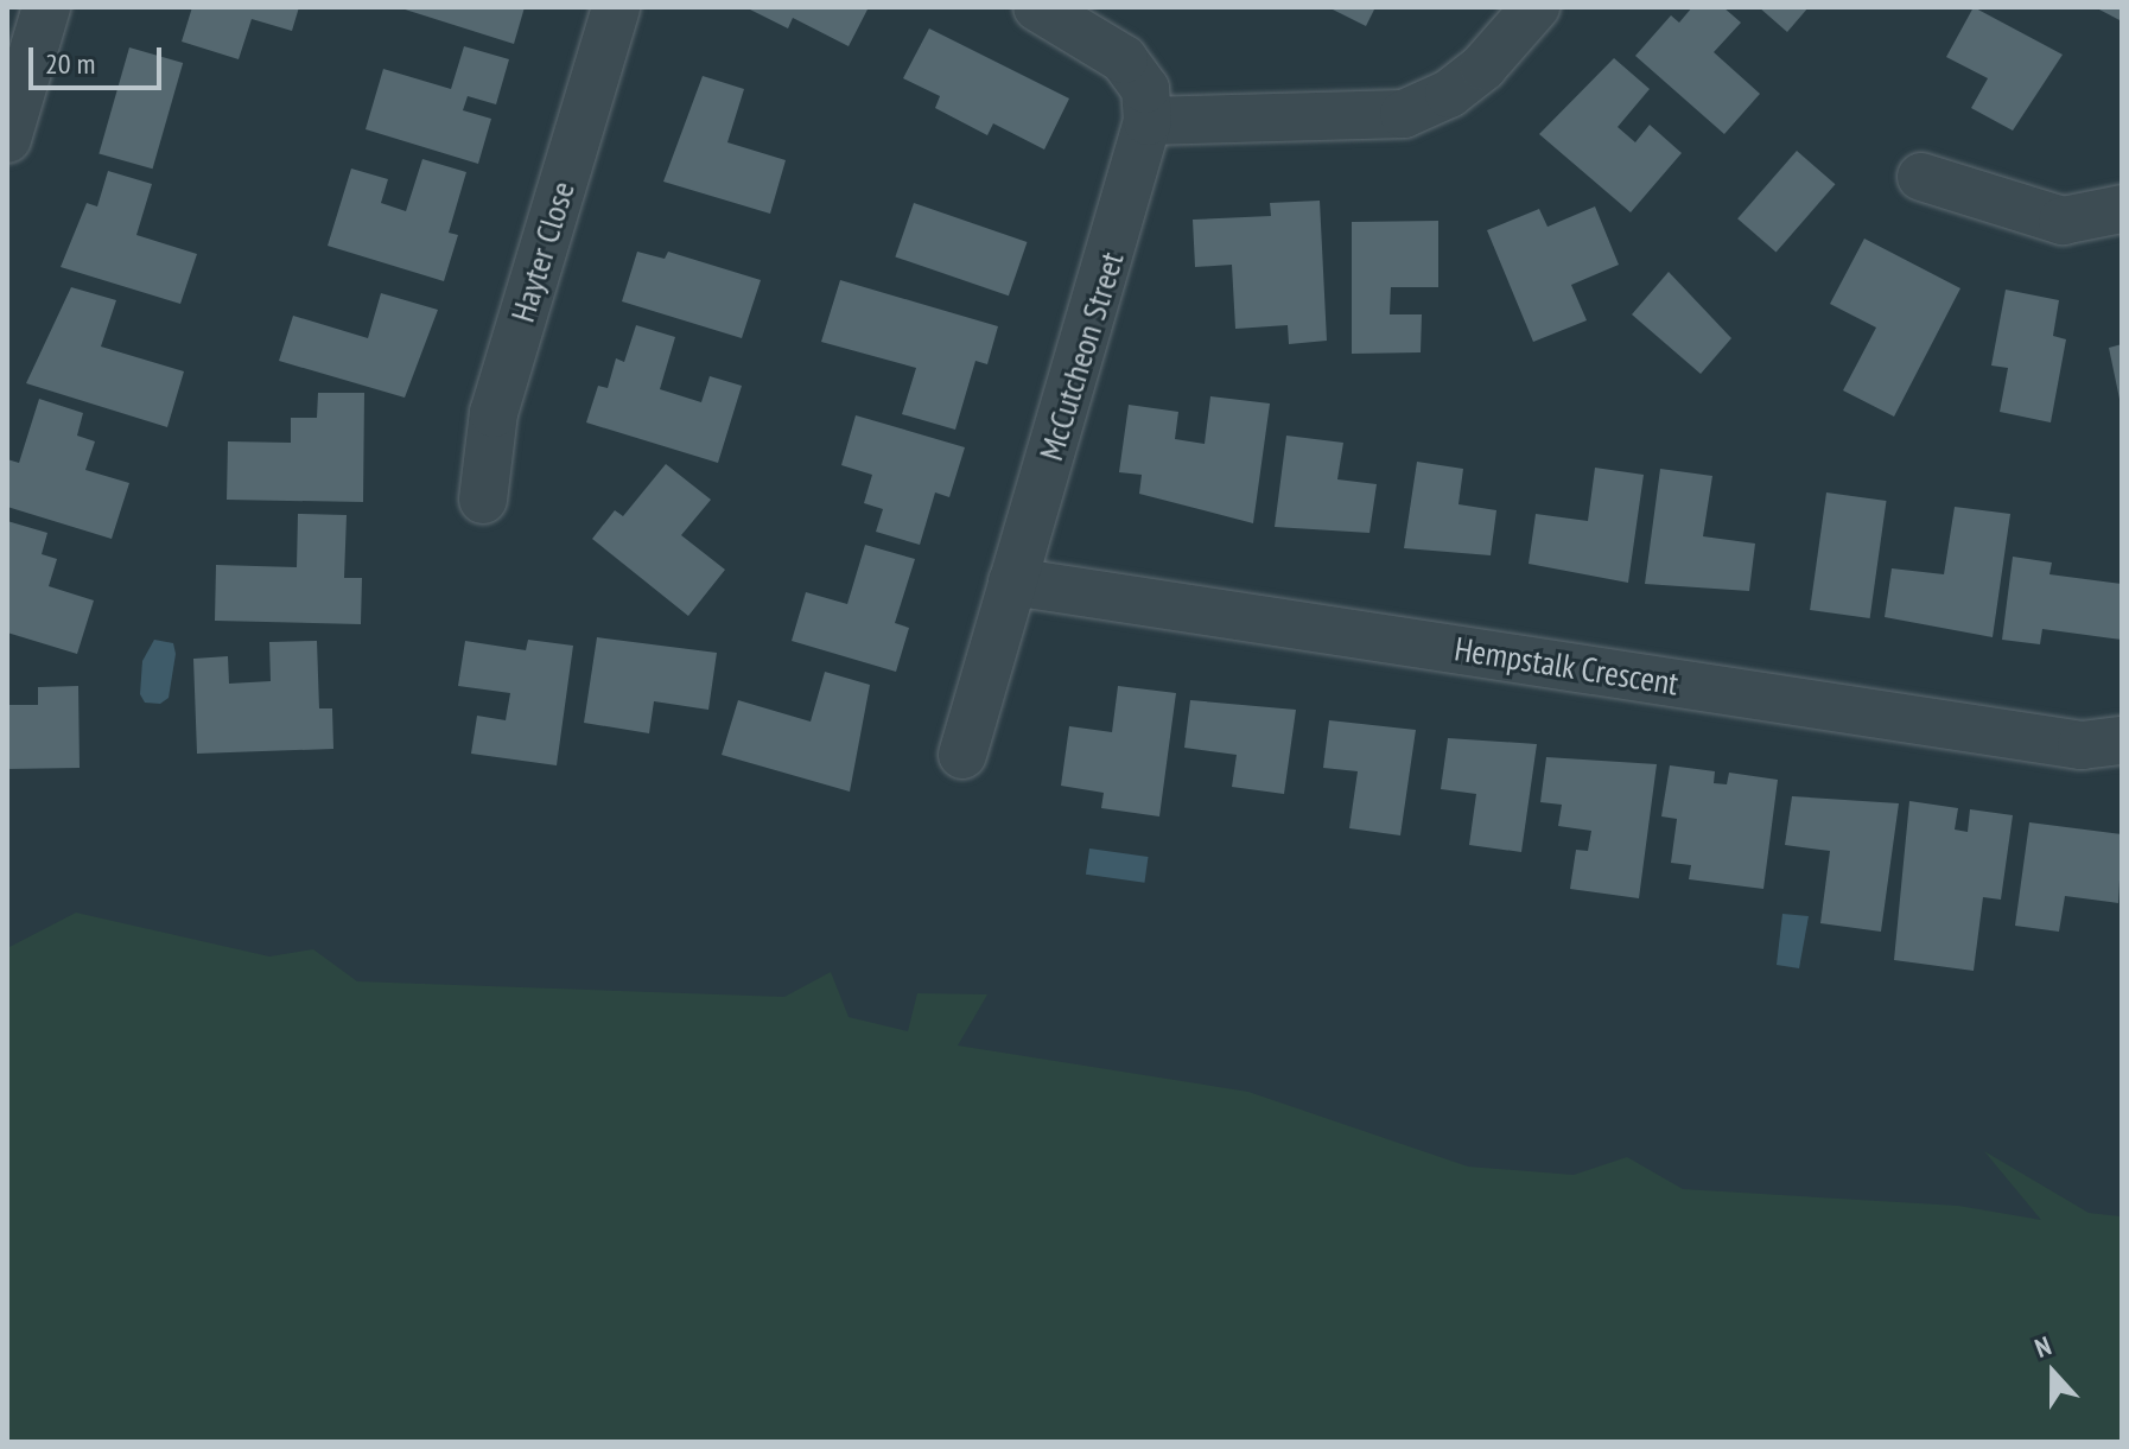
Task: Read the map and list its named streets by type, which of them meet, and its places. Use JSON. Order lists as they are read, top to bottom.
{
  "streets": {
    "street": ["Hayter Close", "McCutcheon Street", "Hempstalk Crescent"]
  },
  "crossings": [
    ["McCutcheon Street", "Hempstalk Crescent"]
  ],
  "scale_bar": "20 m",
  "north": "top"
}
